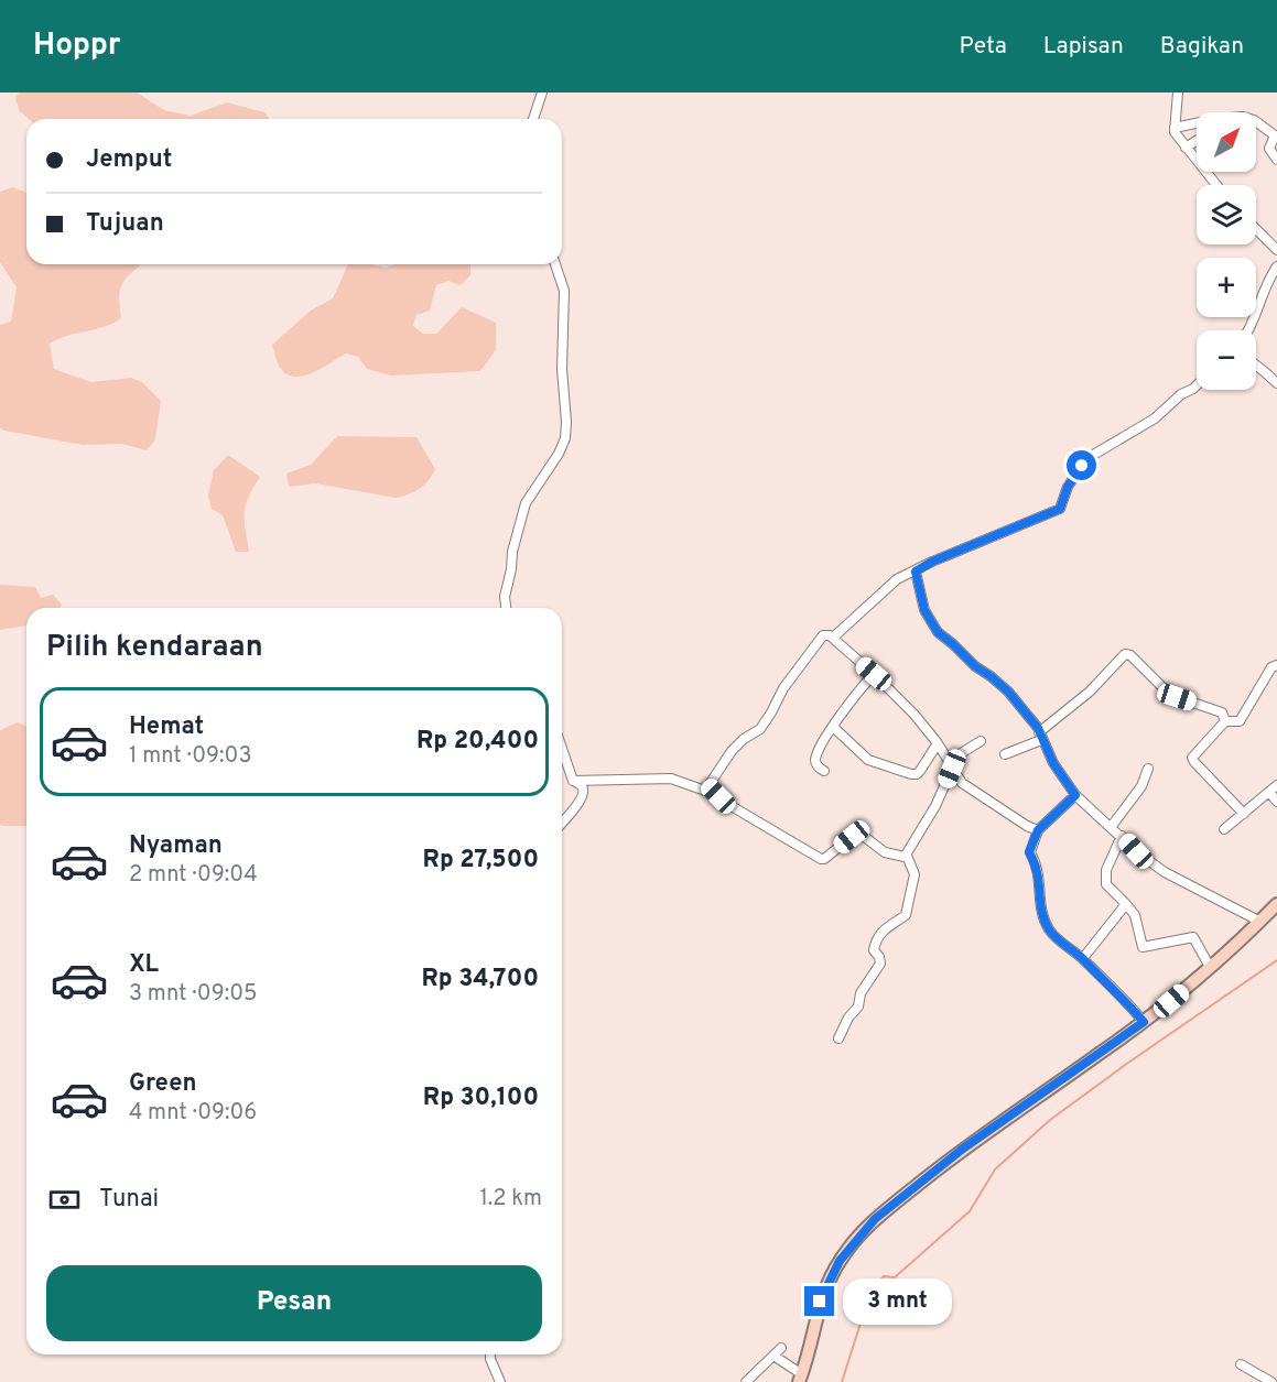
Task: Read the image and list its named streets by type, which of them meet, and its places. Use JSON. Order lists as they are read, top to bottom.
{
  "north": "top right",
  "page": {
    "header": "Hoppr",
    "nav": ["Peta", "Lapisan", "Bagikan"],
    "map_buttons": ["+", "−"],
    "banner": ["Jemput", "Tujuan"],
    "heading": "Pilih kendaraan",
    "list": [
      {
        "name": "Hemat",
        "note": "1 mnt · 09:03",
        "value": "Rp 20,400"
      },
      {
        "name": "Nyaman",
        "note": "2 mnt · 09:04",
        "value": "Rp 27,500"
      },
      {
        "name": "XL",
        "note": "3 mnt · 09:05",
        "value": "Rp 34,700"
      },
      {
        "name": "Green",
        "note": "4 mnt · 09:06",
        "value": "Rp 30,100"
      }
    ],
    "pay": ["Tunai", "1.2 km"],
    "buttons": "Pesan",
    "bubble": "3 mnt"
  }
}
